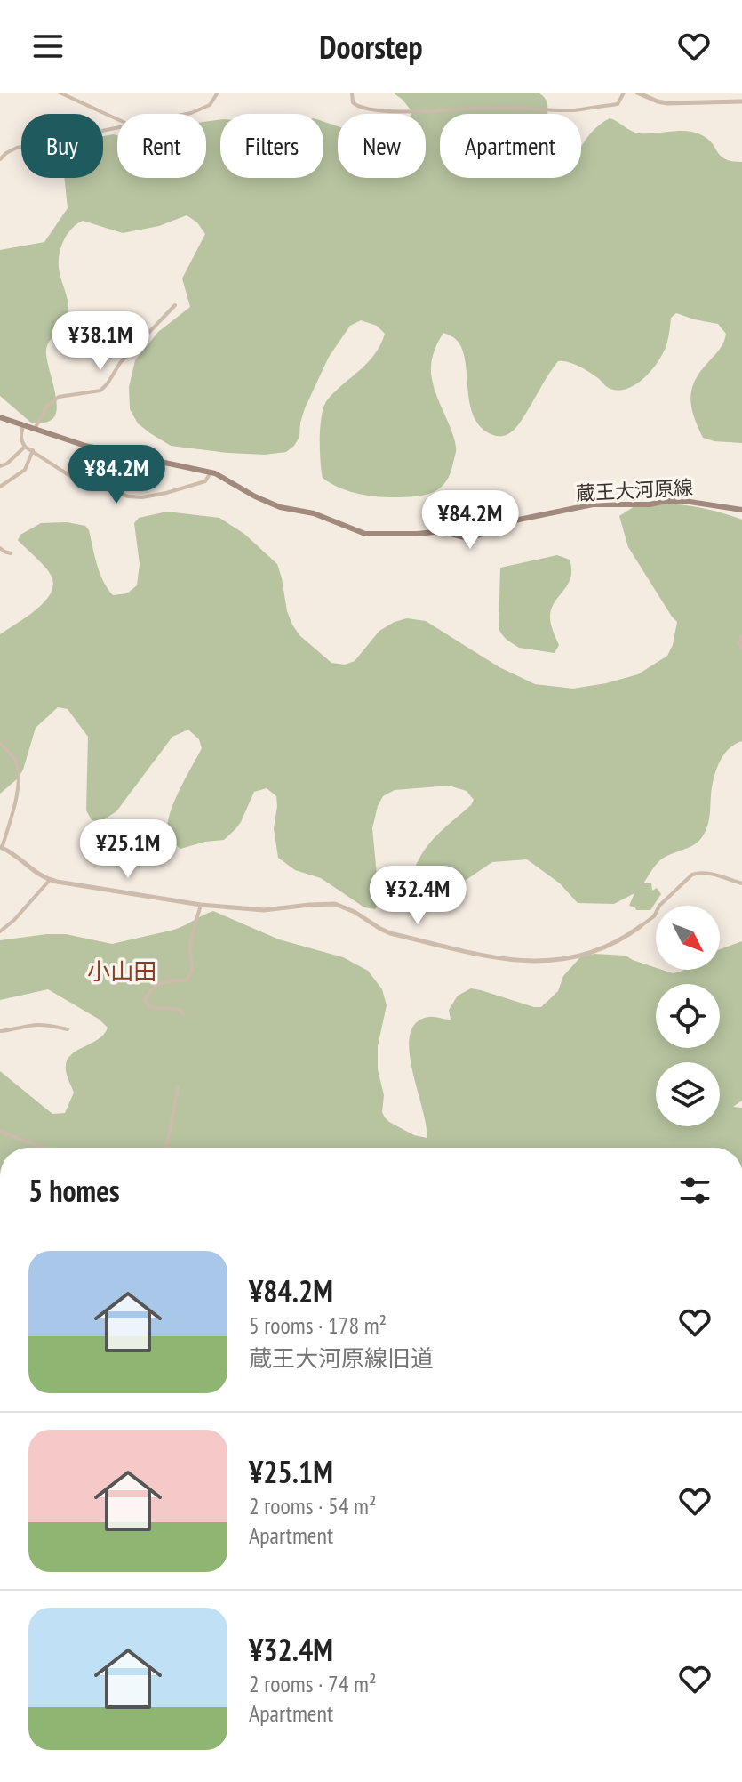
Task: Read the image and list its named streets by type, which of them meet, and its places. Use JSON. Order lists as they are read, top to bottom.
{
  "streets": {
    "main road": ["蔵王大河原線"]
  },
  "districts": ["小山田"],
  "north": "bottom right",
  "page": {
    "header": "Doorstep",
    "chip": [
      "Buy",
      "Rent",
      "Filters",
      "New",
      "Apartment"
    ],
    "price": [
      "¥38.1M",
      "¥84.2M",
      "¥84.2M",
      "¥25.1M",
      "¥32.4M"
    ],
    "heading": "5 homes",
    "list": [
      {
        "name": "¥84.2M",
        "note": "5 rooms · 178 m² · 蔵王大河原線旧道"
      },
      {
        "name": "¥25.1M",
        "note": "2 rooms · 54 m² · Apartment"
      },
      {
        "name": "¥32.4M",
        "note": "2 rooms · 74 m² · Apartment"
      }
    ]
  }
}
